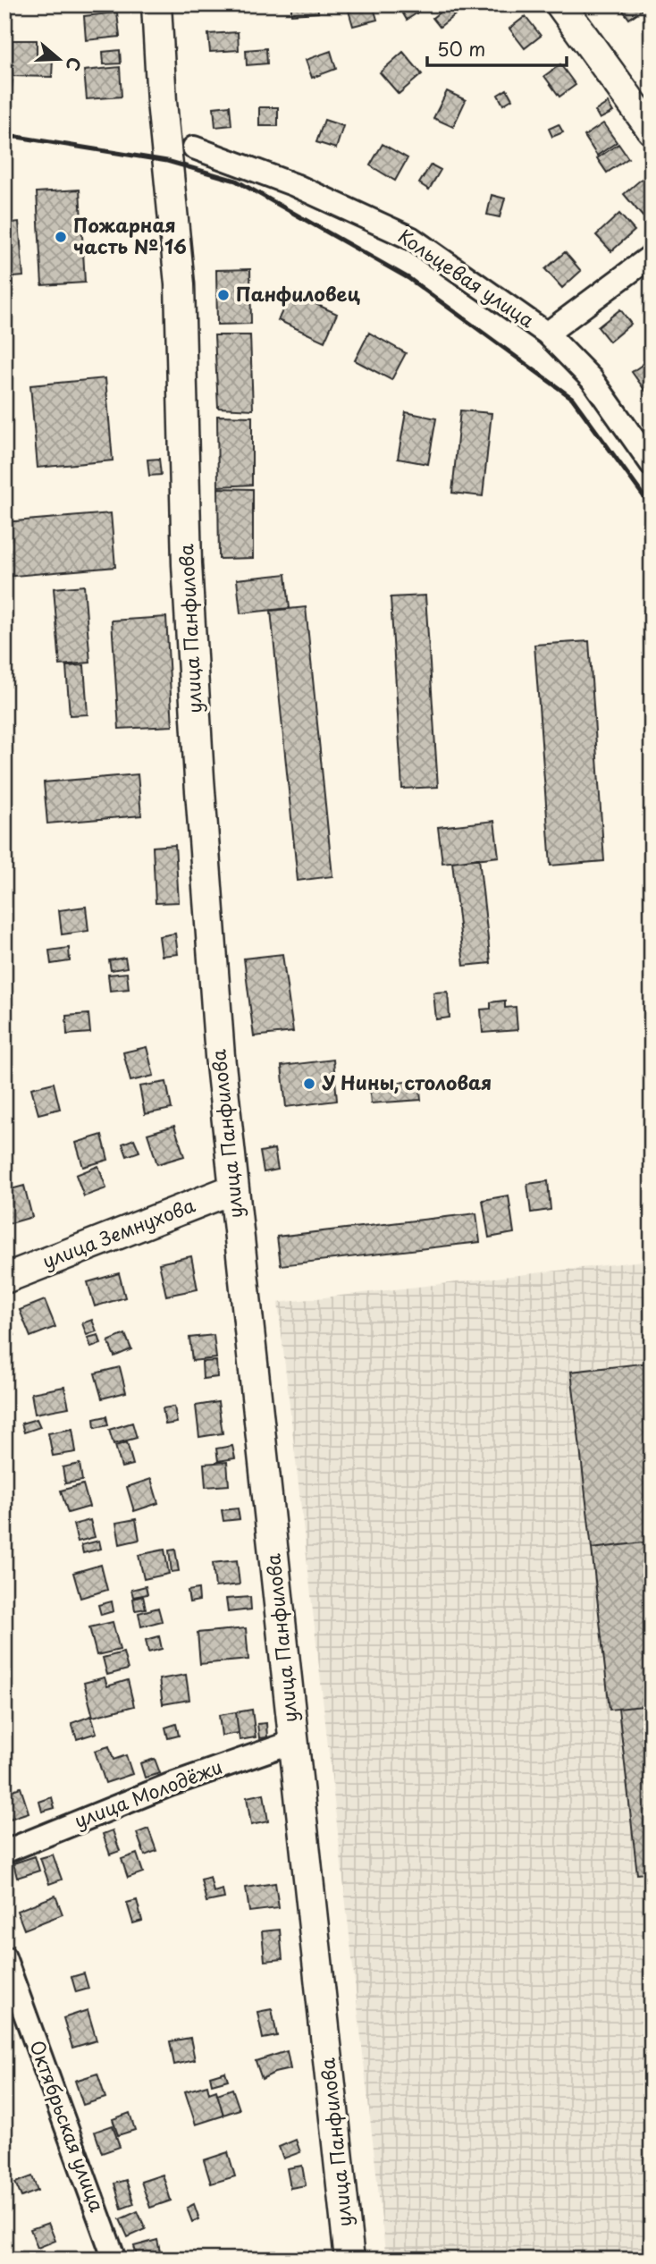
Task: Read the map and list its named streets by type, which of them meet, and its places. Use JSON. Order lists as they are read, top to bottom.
{
  "streets": {
    "main road": ["улица Панфилова", "улица Земнухова"],
    "street": ["Кольцевая улица", "улица Молодёжи", "Октябрьская улица"]
  },
  "crossings": [
    ["улица Панфилова", "улица Земнухова"],
    ["улица Панфилова", "улица Молодёжи"]
  ],
  "places": ["Пожарная часть № 16", "Панфиловец", "У Нины, столовая"],
  "scale_bar": "50 m",
  "north": "right"
}
